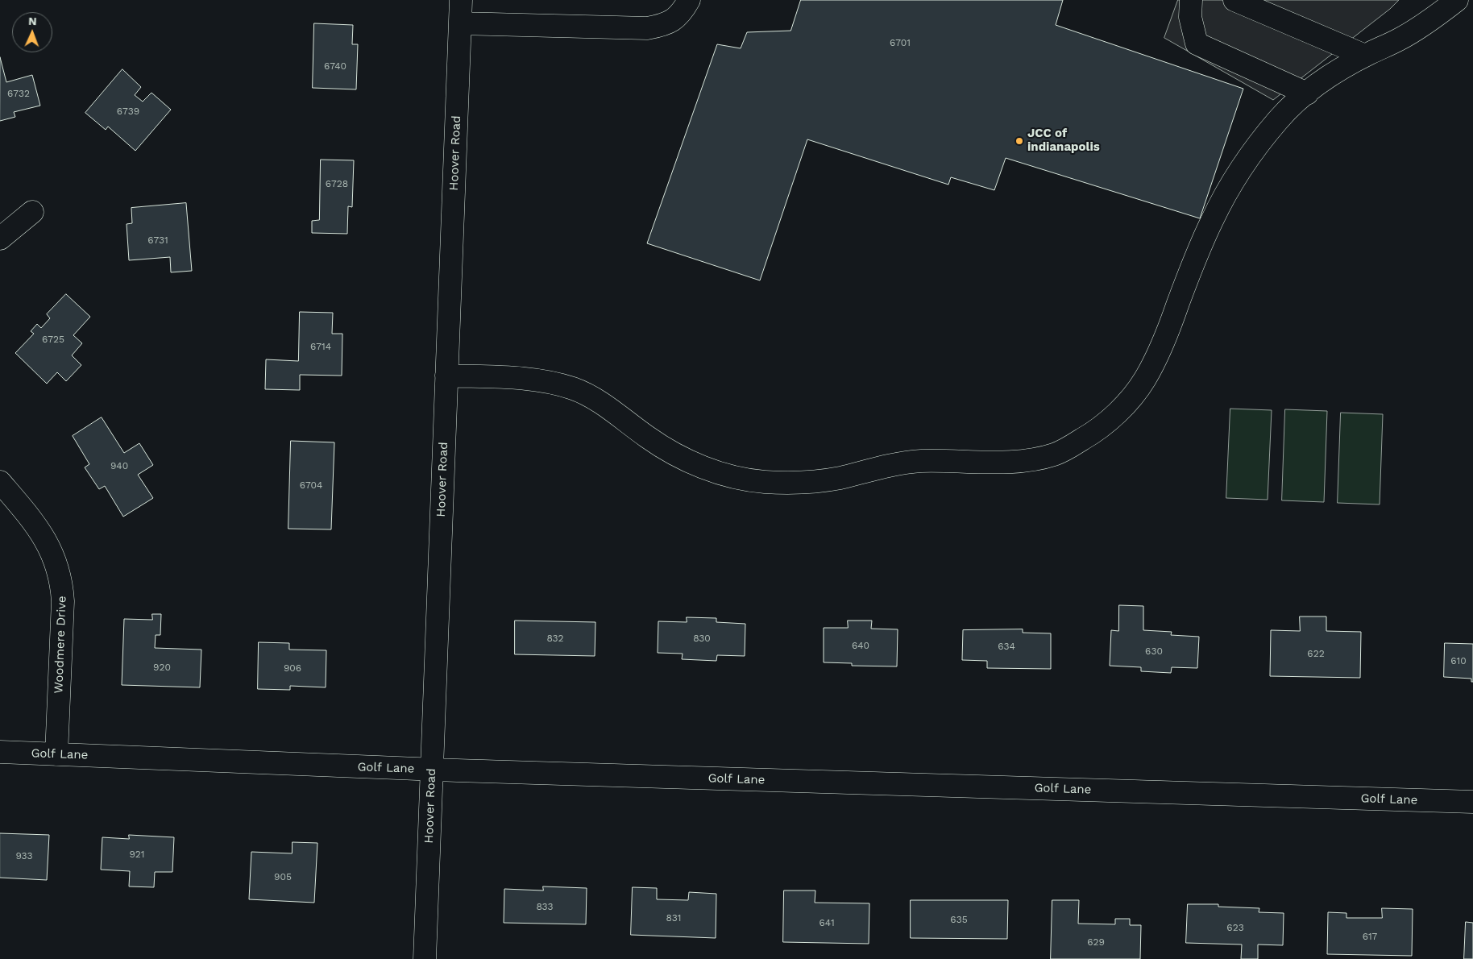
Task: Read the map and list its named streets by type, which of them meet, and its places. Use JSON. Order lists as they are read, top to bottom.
{
  "streets": {
    "street": ["Hoover Road", "Woodmere Drive", "Golf Lane"]
  },
  "crossings": [
    ["Hoover Road", "Golf Lane"],
    ["Woodmere Drive", "Golf Lane"]
  ],
  "places": ["JCC of indianapolis"],
  "house_numbers": [
    "6701",
    "6740",
    "6732",
    "6739",
    "6728",
    "6731",
    "6725",
    "6714",
    "940",
    "6704",
    "832",
    "830",
    "640",
    "634",
    "630",
    "622",
    "610",
    "920",
    "906",
    "921",
    "933",
    "905",
    "833",
    "831",
    "635",
    "641",
    "623",
    "617",
    "629"
  ],
  "north": "top"
}
